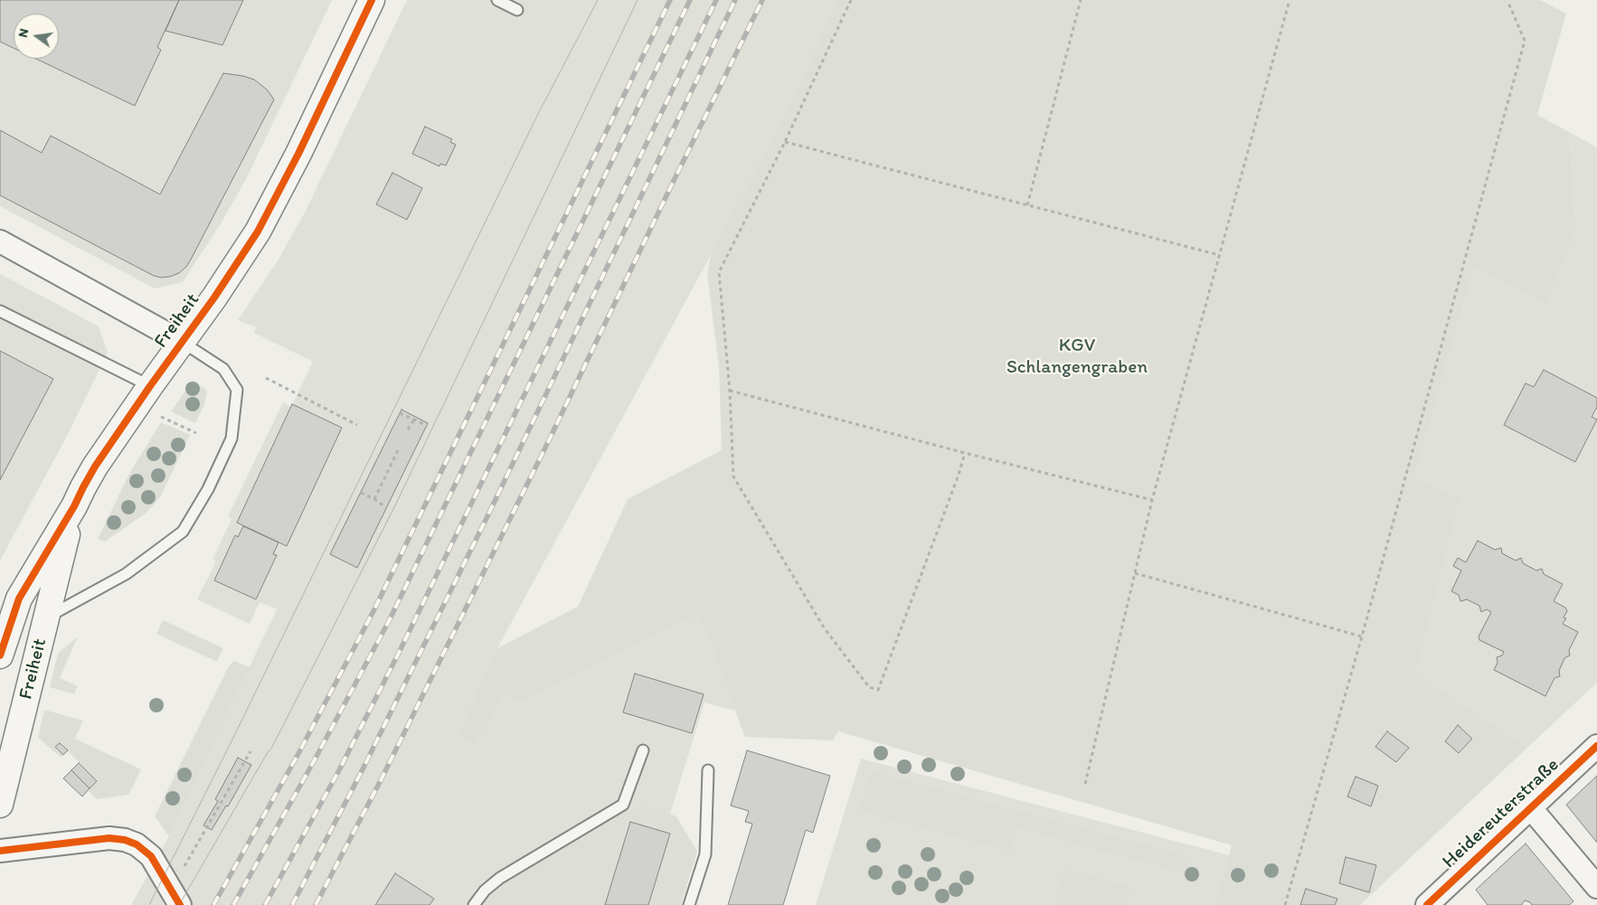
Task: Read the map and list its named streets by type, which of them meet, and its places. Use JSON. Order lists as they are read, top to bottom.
{
  "streets": {
    "street": ["Freiheit", "Heidereuterstraße"]
  },
  "parks": ["KGV Schlangengraben"],
  "north": "left"
}
